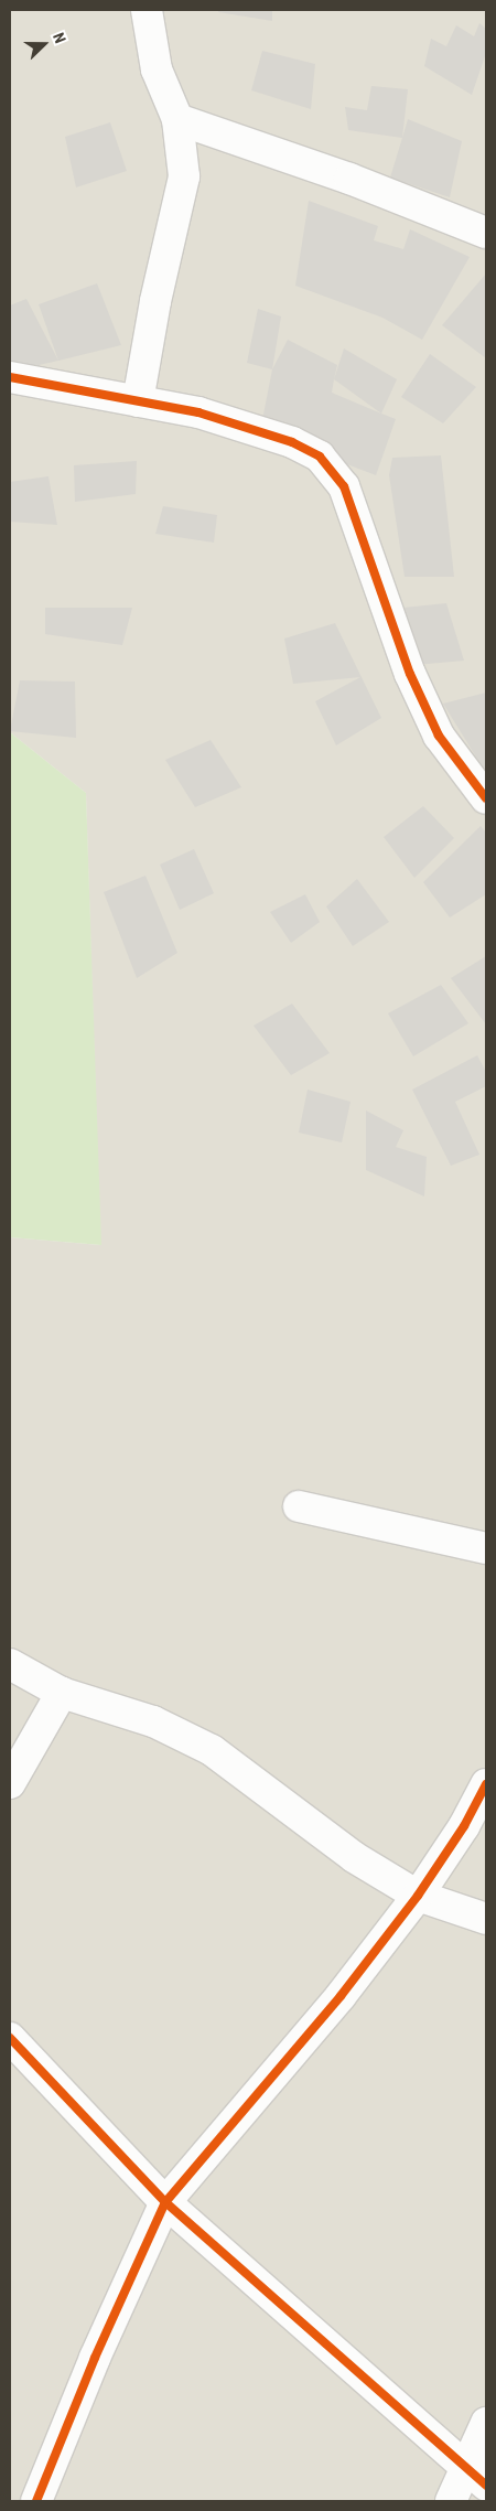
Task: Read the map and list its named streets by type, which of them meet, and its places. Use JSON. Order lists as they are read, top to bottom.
{
  "north": "right"
}
